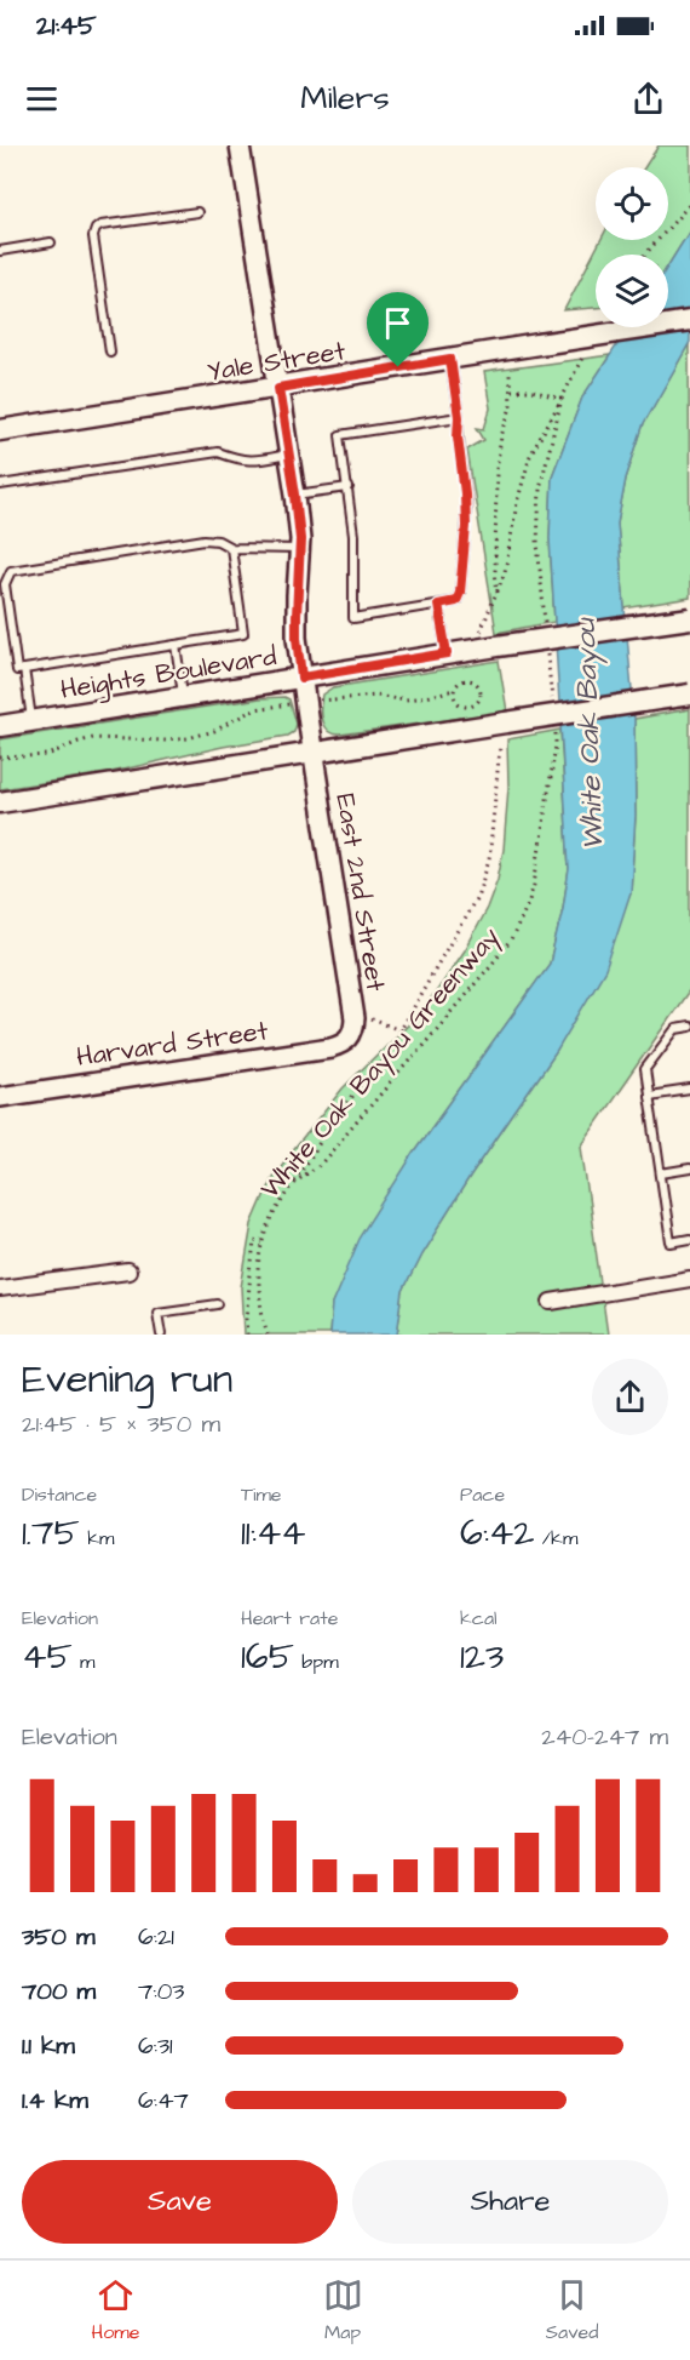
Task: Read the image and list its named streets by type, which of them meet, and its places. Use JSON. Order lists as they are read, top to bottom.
{
  "streets": {
    "main road": ["Yale Street", "Heights Boulevard"],
    "street": ["East 2nd Street", "Harvard Street"],
    "path": ["White Oak Bayou Greenway"]
  },
  "crossings": [
    ["Yale Street", "East 2nd Street"],
    ["Heights Boulevard", "East 2nd Street"],
    ["East 2nd Street", "Harvard Street"]
  ],
  "water": ["White Oak Bayou"],
  "page": {
    "status": "21:45",
    "header": "Milers",
    "heading": ["Evening run", "21:45 · 5 × 350 m"],
    "stats": [
      ["Distance", "1.75 km"],
      ["Time", "11:44"],
      ["Pace", "6:42 /km"],
      ["Elevation", "45 m"],
      ["Heart rate", "165 bpm"],
      ["kcal", "123"]
    ],
    "chart": ["Elevation", "240–247 m"],
    "list": [
      {
        "name": "350 m",
        "note": "6:21"
      },
      {
        "name": "700 m",
        "note": "7:03"
      },
      {
        "name": "1.1 km",
        "note": "6:31"
      },
      {
        "name": "1.4 km",
        "note": "6:47"
      }
    ],
    "buttons": ["Save", "Share"],
    "tabs": ["Home", "Map", "Saved"]
  }
}
